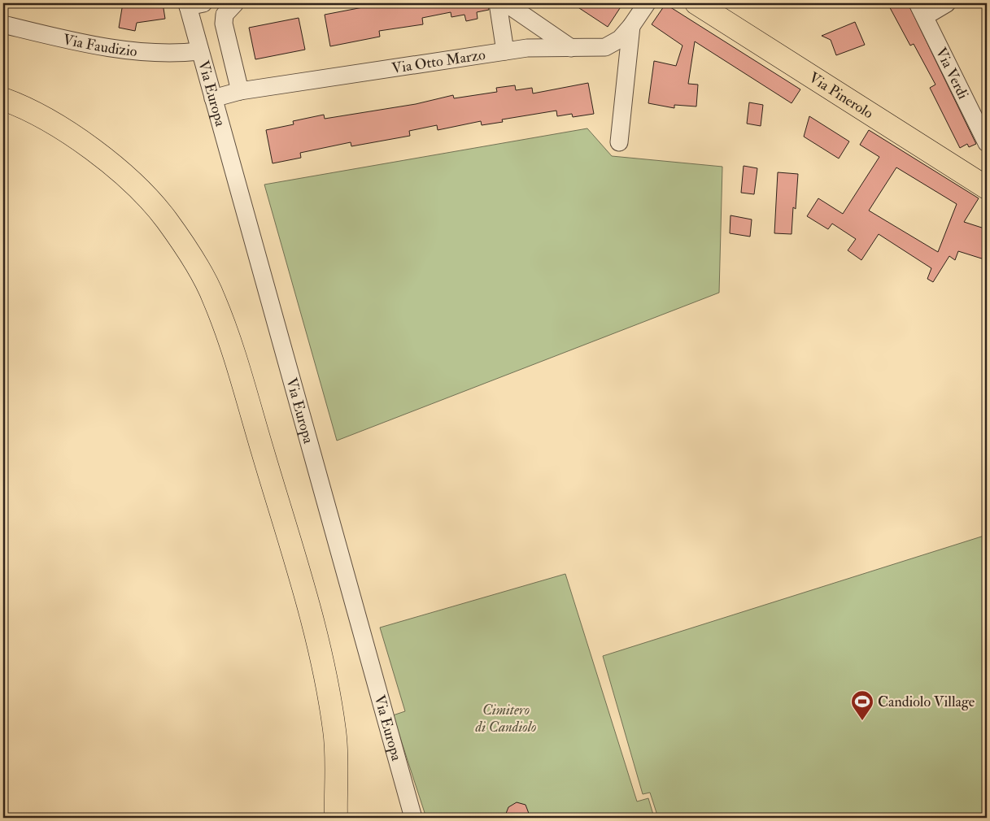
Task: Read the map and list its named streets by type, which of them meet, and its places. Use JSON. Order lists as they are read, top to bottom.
{
  "streets": {
    "main road": ["Via Pinerolo"],
    "street": [
      "Via Faudizio",
      "Via Otto Marzo",
      "Via Verdi",
      "Via Europa"
    ]
  },
  "crossings": [
    ["Via Faudizio", "Via Europa"],
    ["Via Otto Marzo", "Via Europa"]
  ],
  "parks": ["Cimitero di Candiolo"],
  "places": {
    "sports": ["Candiolo Village"]
  }
}
